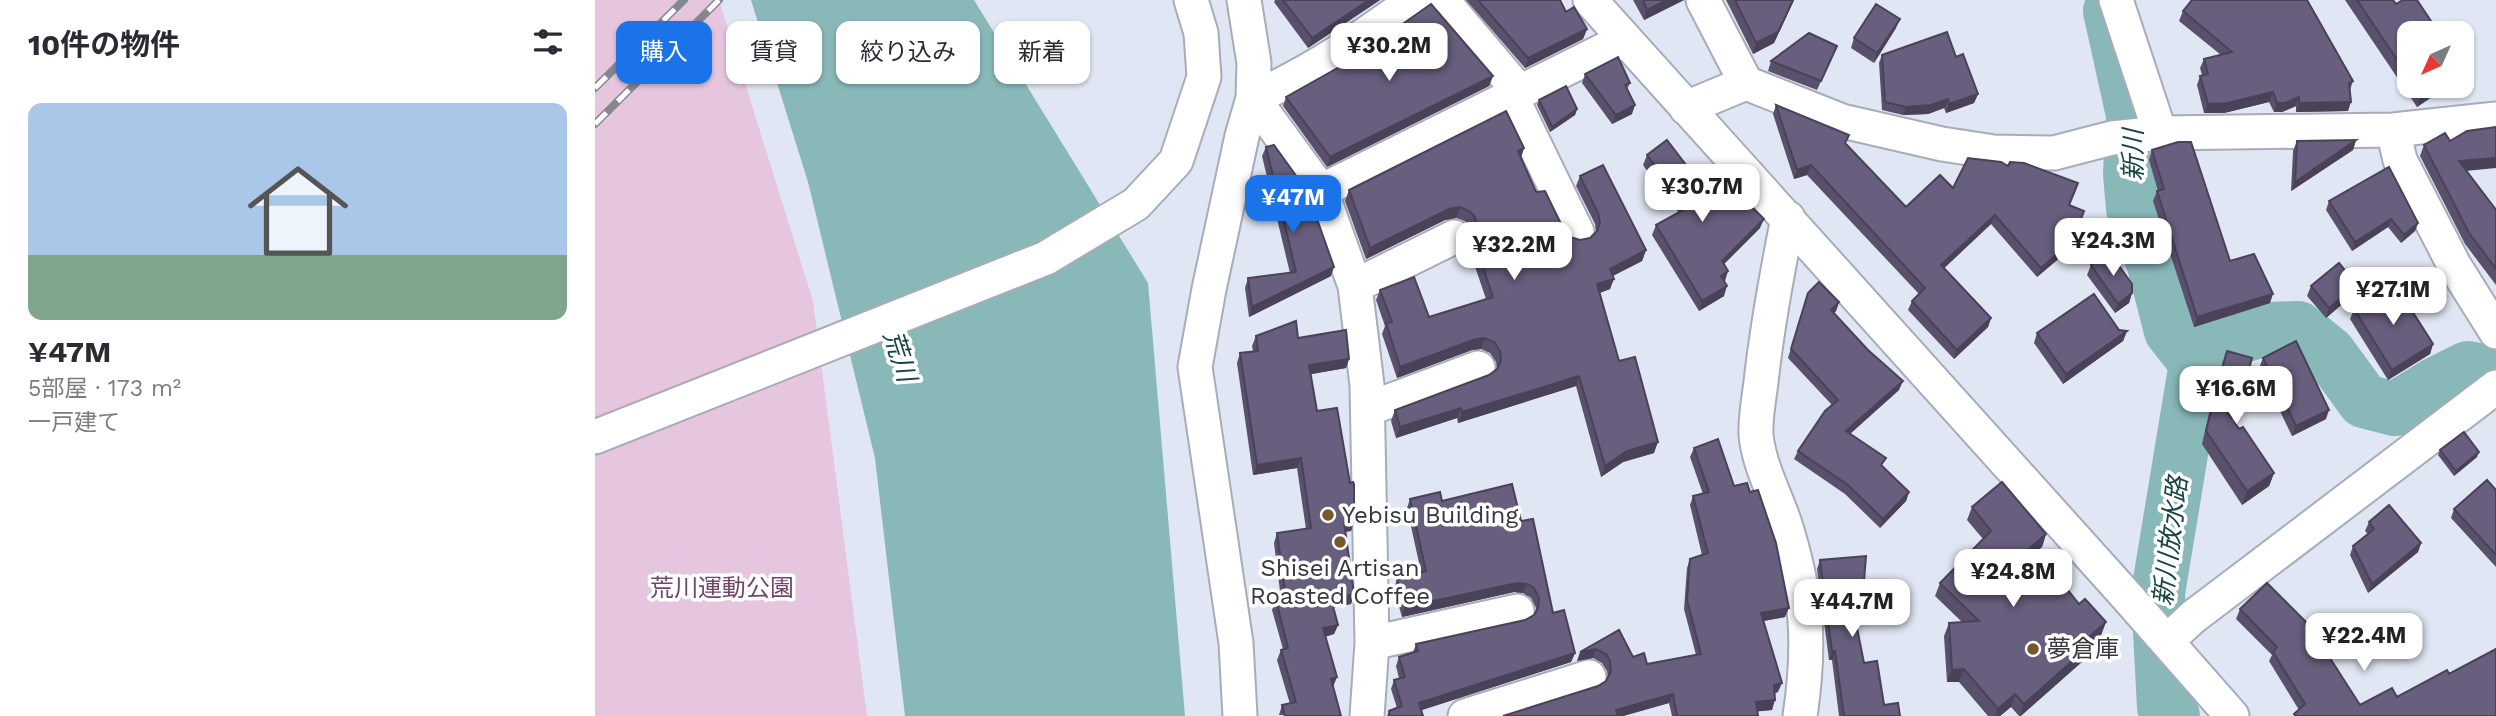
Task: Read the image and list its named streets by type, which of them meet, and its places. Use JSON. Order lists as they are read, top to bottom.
{
  "water": ["新川", "荒川", "新川放水路"],
  "parks": ["荒川運動公園"],
  "places": ["Yebisu Building", "Shisei Artisan Roasted Coffee", "夢倉庫"],
  "north": "bottom left",
  "page": {
    "heading": "10件の物件",
    "chip": [
      "購入",
      "賃貸",
      "絞り込み",
      "新着"
    ],
    "price": [
      "¥30.2M",
      "¥30.7M",
      "¥47M",
      "¥24.3M",
      "¥32.2M",
      "¥27.1M",
      "¥16.6M",
      "¥24.8M",
      "¥44.7M",
      "¥22.4M"
    ],
    "list": [
      {
        "name": "¥47M",
        "note": "5部屋 · 173 m² · 一戸建て"
      }
    ]
  }
}
